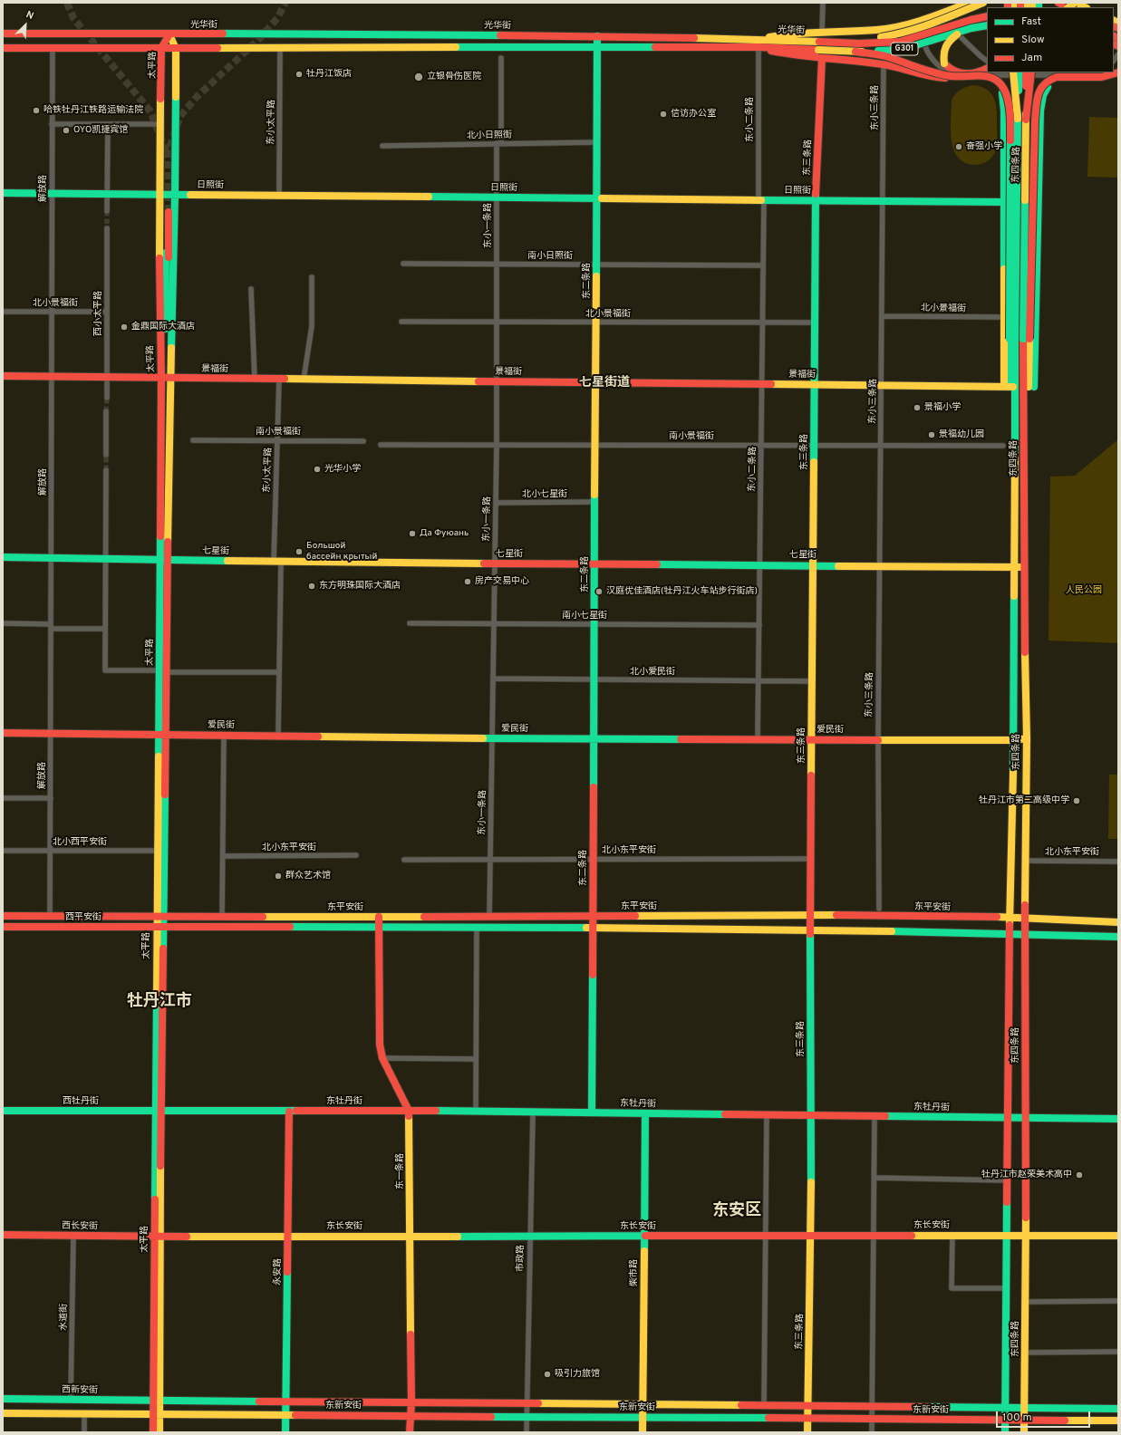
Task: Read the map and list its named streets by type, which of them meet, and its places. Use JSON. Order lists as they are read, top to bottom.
{
  "streets": {
    "main road": [
      "光华街",
      "G301",
      "太平路",
      "东三条路",
      "东四条路",
      "日照街",
      "东二条路",
      "景福街",
      "七星街",
      "爱民街",
      "东平安街",
      "西平安街",
      "西牡丹街",
      "东牡丹街",
      "东一条路",
      "东长安街",
      "西长安街",
      "永安路",
      "柴市路",
      "西新安街",
      "东新安街"
    ],
    "street": [
      "东小三条路",
      "东小二条路",
      "东小太平路",
      "北小日照街",
      "解放路",
      "东小一条路",
      "南小日照街",
      "北小景福街",
      "西小太平路",
      "南小景福街",
      "北小七星街",
      "南小七星街",
      "北小爱民街",
      "北小西平安街",
      "北小东平安街",
      "市政路",
      "水道街"
    ]
  },
  "crossings": [
    ["光华街", "太平路"],
    ["光华街", "东小二条路"],
    ["光华街", "东小太平路"],
    ["光华街", "解放路"],
    ["光华街", "东二条路"],
    ["太平路", "日照街"],
    ["太平路", "景福街"],
    ["太平路", "七星街"],
    ["太平路", "爱民街"],
    ["太平路", "北小西平安街"],
    ["太平路", "东平安街"],
    ["太平路", "西平安街"],
    ["太平路", "西牡丹街"],
    ["太平路", "东牡丹街"],
    ["太平路", "东长安街"],
    ["太平路", "西长安街"],
    ["太平路", "西新安街"],
    ["太平路", "东新安街"],
    ["东小三条路", "日照街"],
    ["东小三条路", "北小景福街"],
    ["东小三条路", "景福街"],
    ["东小三条路", "南小景福街"],
    ["东小三条路", "七星街"],
    ["东小三条路", "爱民街"],
    ["东小二条路", "日照街"],
    ["东小二条路", "南小日照街"],
    ["东小二条路", "北小景福街"],
    ["东小二条路", "景福街"],
    ["东小二条路", "南小景福街"],
    ["东小二条路", "七星街"],
    ["东小二条路", "南小七星街"],
    ["东小二条路", "北小爱民街"],
    ["东小二条路", "爱民街"],
    ["东小太平路", "日照街"],
    ["东小太平路", "景福街"],
    ["东小太平路", "南小景福街"],
    ["东小太平路", "七星街"],
    ["东小太平路", "爱民街"],
    ["北小日照街", "东小一条路"],
    ["北小日照街", "东二条路"],
    ["东三条路", "日照街"],
    ["东三条路", "北小景福街"],
    ["东三条路", "景福街"],
    ["东三条路", "南小景福街"],
    ["东三条路", "七星街"],
    ["东三条路", "北小爱民街"],
    ["东三条路", "爱民街"],
    ["东三条路", "北小东平安街"],
    ["东三条路", "东平安街"],
    ["东三条路", "东牡丹街"],
    ["东三条路", "东长安街"],
    ["东三条路", "东新安街"],
    ["东四条路", "景福街"],
    ["东四条路", "七星街"],
    ["东四条路", "爱民街"],
    ["东四条路", "北小东平安街"],
    ["东四条路", "东平安街"],
    ["东四条路", "东牡丹街"],
    ["东四条路", "东长安街"],
    ["东四条路", "东新安街"],
    ["日照街", "解放路"],
    ["日照街", "东小一条路"],
    ["日照街", "东二条路"],
    ["解放路", "北小景福街"],
    ["解放路", "景福街"],
    ["解放路", "七星街"],
    ["解放路", "爱民街"],
    ["解放路", "北小西平安街"],
    ["解放路", "西平安街"],
    ["东小一条路", "南小日照街"],
    ["东小一条路", "北小景福街"],
    ["东小一条路", "景福街"],
    ["东小一条路", "南小景福街"],
    ["东小一条路", "北小七星街"],
    ["东小一条路", "七星街"],
    ["东小一条路", "南小七星街"],
    ["东小一条路", "北小爱民街"],
    ["东小一条路", "爱民街"],
    ["东小一条路", "北小东平安街"],
    ["东小一条路", "东平安街"],
    ["南小日照街", "东二条路"],
    ["东二条路", "北小景福街"],
    ["东二条路", "景福街"],
    ["东二条路", "南小景福街"],
    ["东二条路", "北小七星街"],
    ["东二条路", "七星街"],
    ["东二条路", "南小七星街"],
    ["东二条路", "北小爱民街"],
    ["东二条路", "爱民街"],
    ["东二条路", "北小东平安街"],
    ["东二条路", "东平安街"],
    ["东二条路", "东牡丹街"],
    ["北小景福街", "西小太平路"],
    ["西小太平路", "景福街"],
    ["东平安街", "西平安街"],
    ["东平安街", "东一条路"],
    ["西牡丹街", "东牡丹街"],
    ["东牡丹街", "东一条路"],
    ["东牡丹街", "市政路"],
    ["东牡丹街", "永安路"],
    ["东牡丹街", "柴市路"],
    ["东一条路", "东长安街"],
    ["东一条路", "东新安街"],
    ["东长安街", "西长安街"],
    ["东长安街", "市政路"],
    ["东长安街", "永安路"],
    ["东长安街", "柴市路"],
    ["西长安街", "水道街"],
    ["市政路", "东新安街"],
    ["永安路", "东新安街"],
    ["柴市路", "东新安街"],
    ["水道街", "西新安街"],
    ["西新安街", "东新安街"]
  ],
  "districts": ["七星街道", "牡丹江市", "东安区"],
  "parks": ["人民公园"],
  "places": [
    "牡丹江饭店",
    "立银骨伤医院",
    "哈铁牡丹江铁路运输法院",
    "信访办公室",
    "OYO凯捷宾馆",
    "奋强小学",
    "金鼎国际大酒店",
    "景福小学",
    "景福幼儿园",
    "光华小学",
    "Да Фуюань",
    "Большой бассейн крытый",
    "房产交易中心",
    "东方明珠国际大酒店",
    "汉庭优佳酒店(牡丹江火车站步行街店)",
    "牡丹江市第二高级中学",
    "群众艺术馆",
    "牡丹江市赵荣美术高中",
    "吸引力旅馆"
  ],
  "legend": ["Fast", "Slow", "Jam"],
  "scale_bar": "100 m",
  "north": "top right"
}
